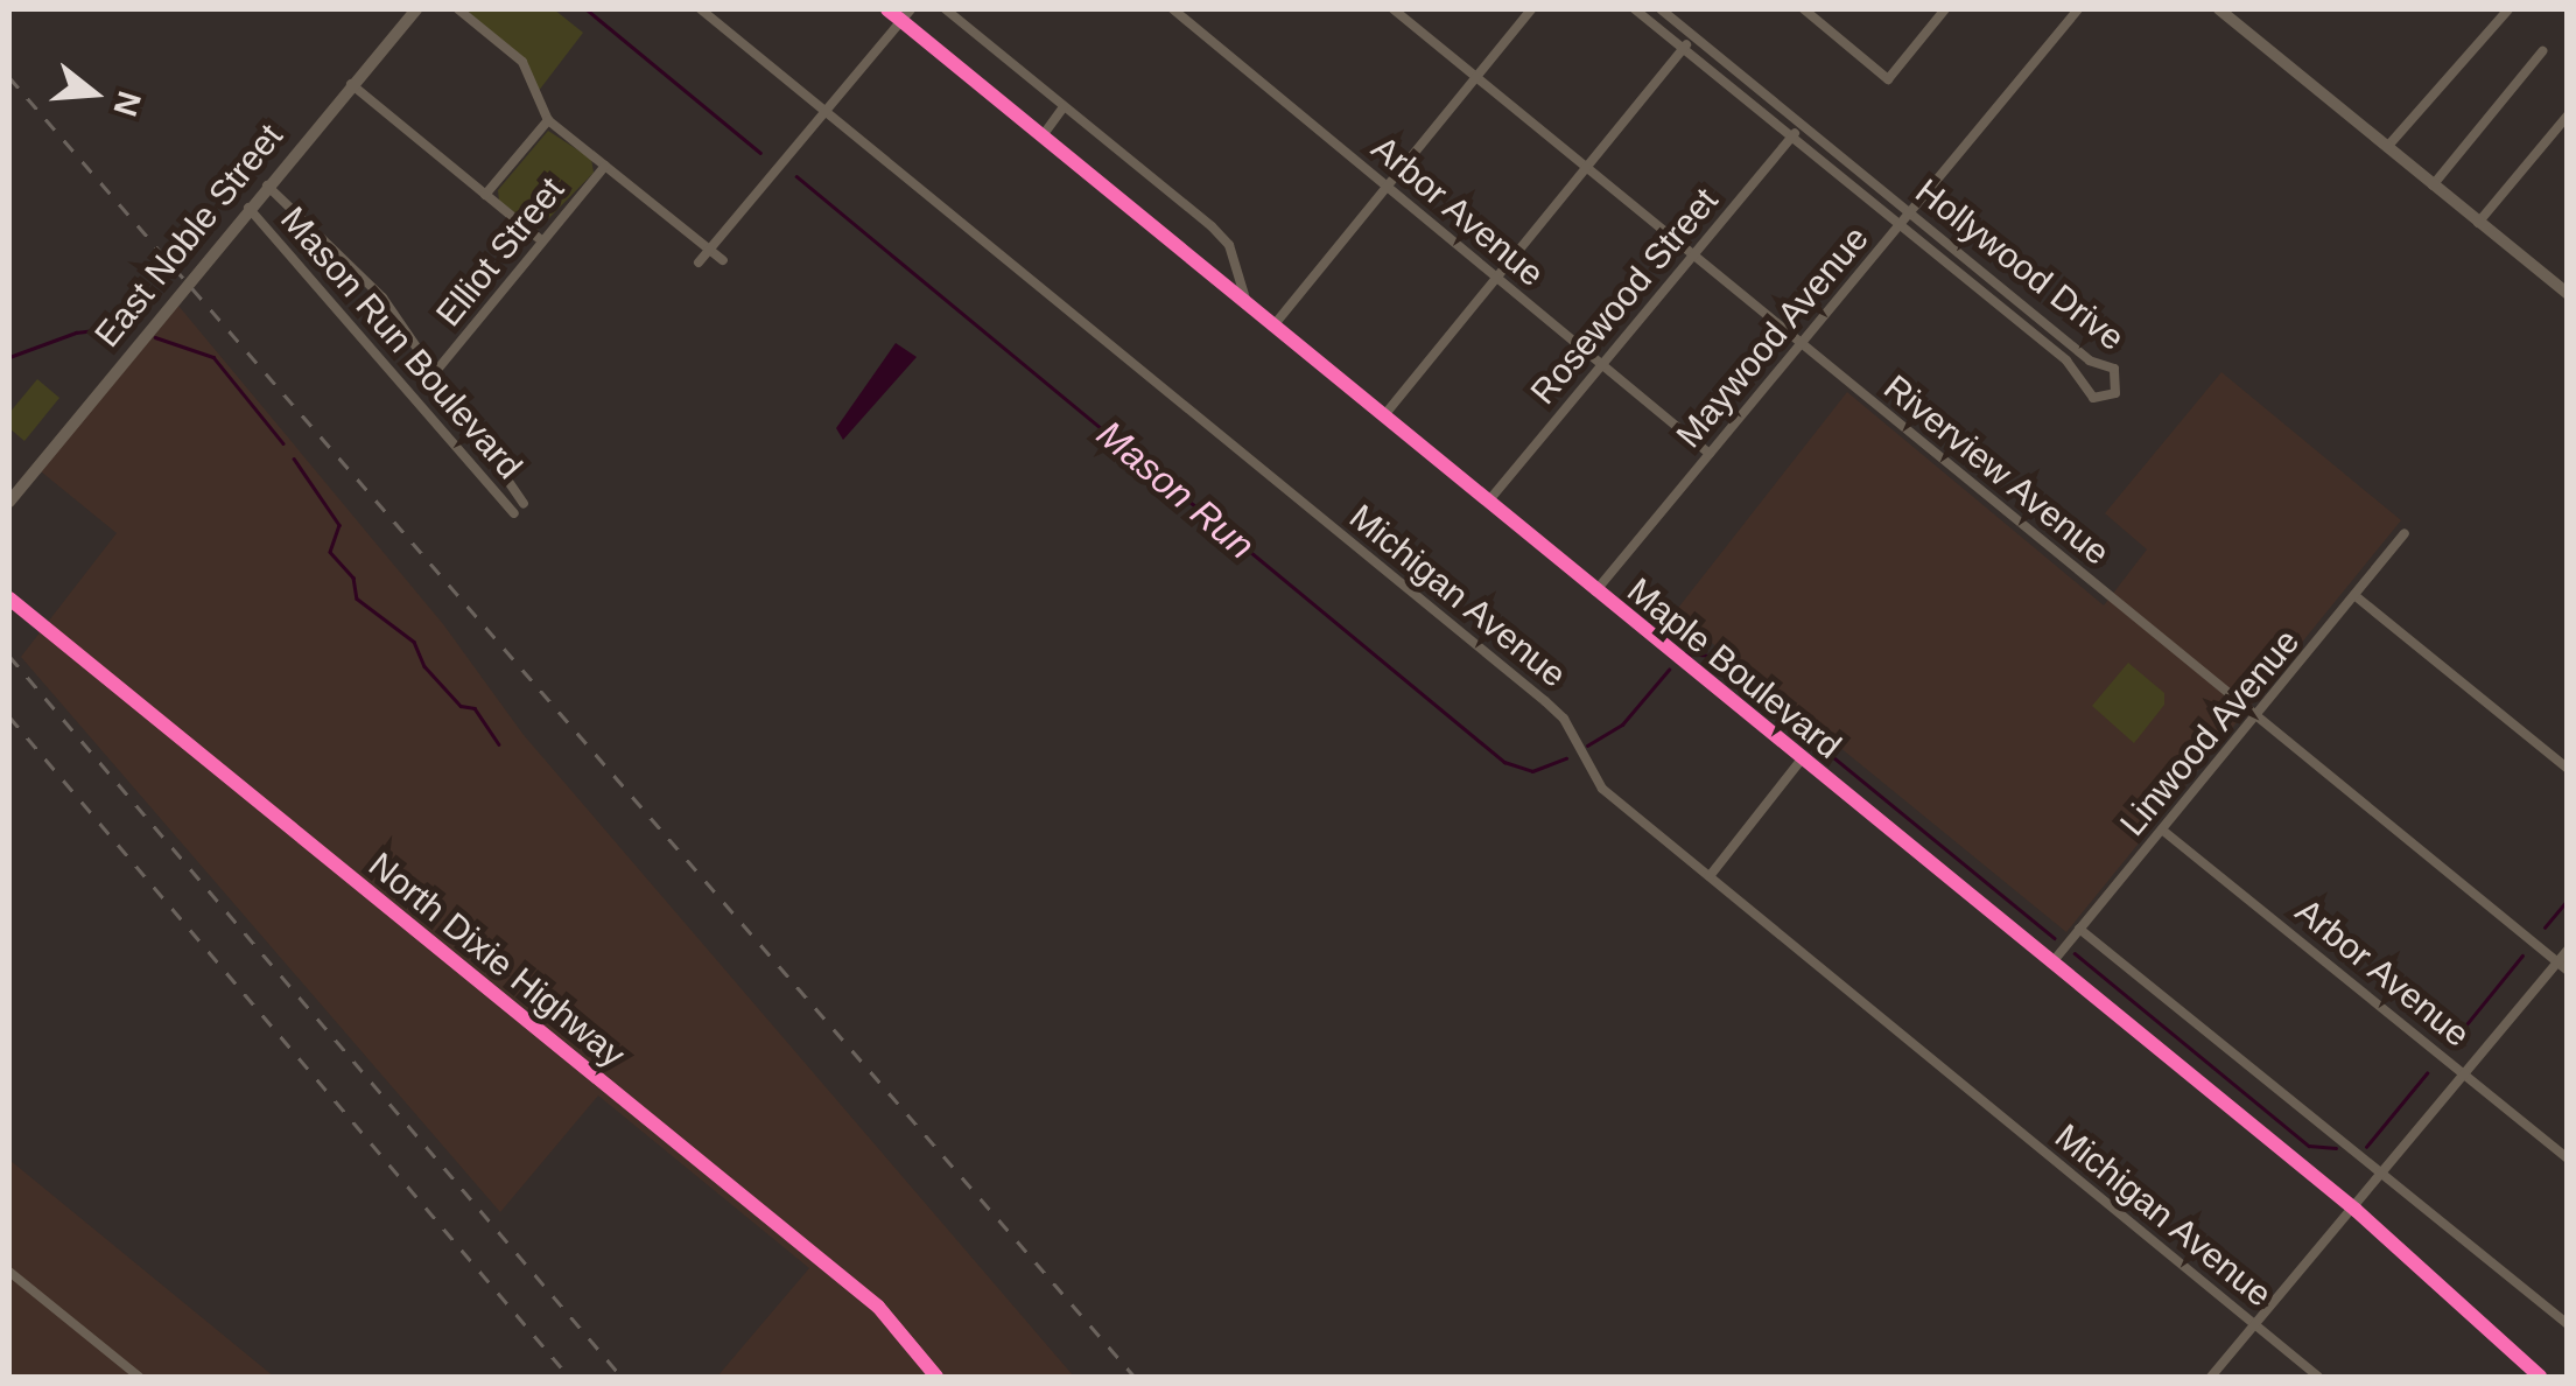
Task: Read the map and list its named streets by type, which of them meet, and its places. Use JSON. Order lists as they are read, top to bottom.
{
  "streets": {
    "main road": ["North Dixie Highway"],
    "street": [
      "Arbor Avenue",
      "East Noble Street",
      "Elliot Street",
      "Hollywood Drive",
      "Rosewood Street",
      "Maywood Avenue",
      "Mason Run Boulevard",
      "Riverview Avenue",
      "Michigan Avenue",
      "Maple Boulevard",
      "Linwood Avenue"
    ]
  },
  "crossings": [
    ["Arbor Avenue", "Rosewood Street"],
    ["Arbor Avenue", "Maywood Avenue"],
    ["Arbor Avenue", "Linwood Avenue"],
    ["East Noble Street", "Mason Run Boulevard"],
    ["Elliot Street", "Mason Run Boulevard"],
    ["Hollywood Drive", "Rosewood Street"],
    ["Hollywood Drive", "Maywood Avenue"],
    ["Rosewood Street", "Riverview Avenue"],
    ["Rosewood Street", "Maple Boulevard"],
    ["Maywood Avenue", "Riverview Avenue"],
    ["Maywood Avenue", "Maple Boulevard"],
    ["Riverview Avenue", "Linwood Avenue"],
    ["Maple Boulevard", "Linwood Avenue"]
  ],
  "water": ["Mason Run"],
  "north": "right"
}
